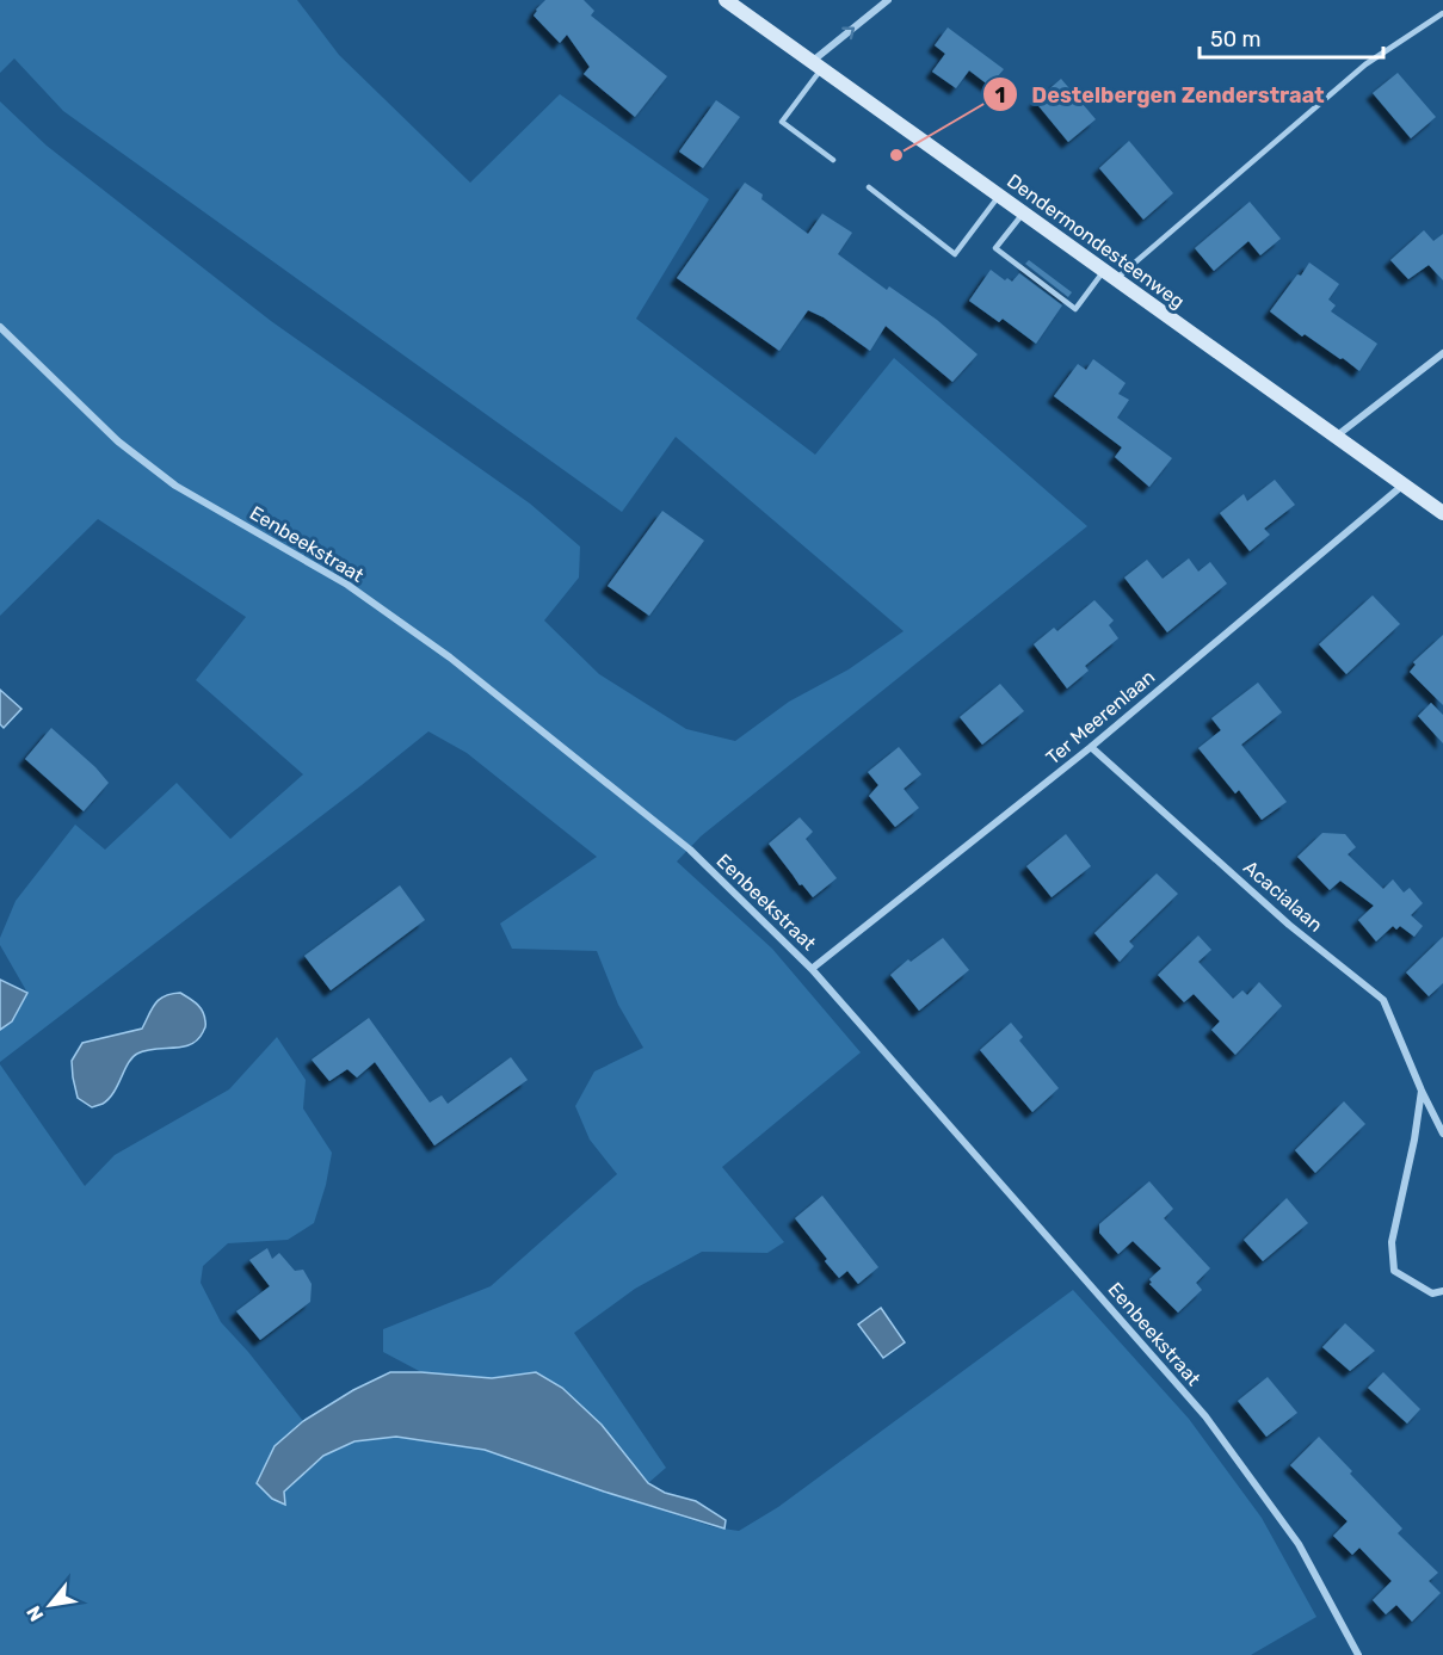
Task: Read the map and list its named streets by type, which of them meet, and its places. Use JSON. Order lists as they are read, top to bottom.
{
  "streets": {
    "main road": ["Dendermondesteenweg"],
    "street": ["Eenbeekstraat", "Ter Meerenlaan", "Acacialaan"]
  },
  "crossings": [
    ["Dendermondesteenweg", "Ter Meerenlaan"],
    ["Eenbeekstraat", "Ter Meerenlaan"],
    ["Ter Meerenlaan", "Acacialaan"]
  ],
  "places": ["Destelbergen Zenderstraat"],
  "scale_bar": "50 m",
  "north": "bottom left"
}
